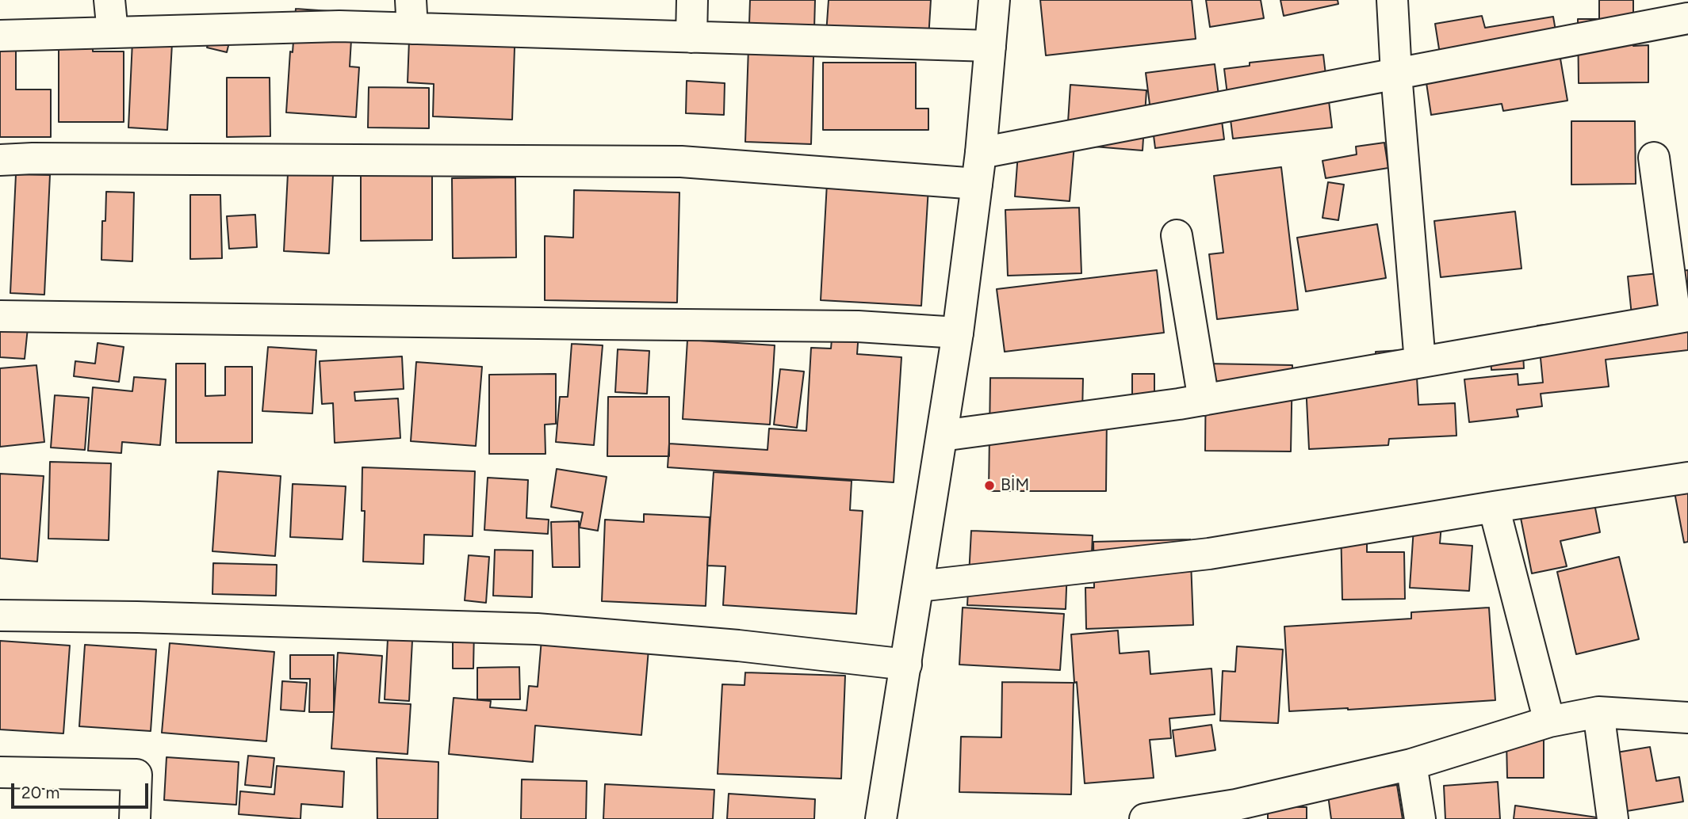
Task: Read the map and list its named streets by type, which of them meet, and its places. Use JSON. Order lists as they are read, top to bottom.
{
  "places": ["BİM"],
  "scale_bar": "20 m"
}
